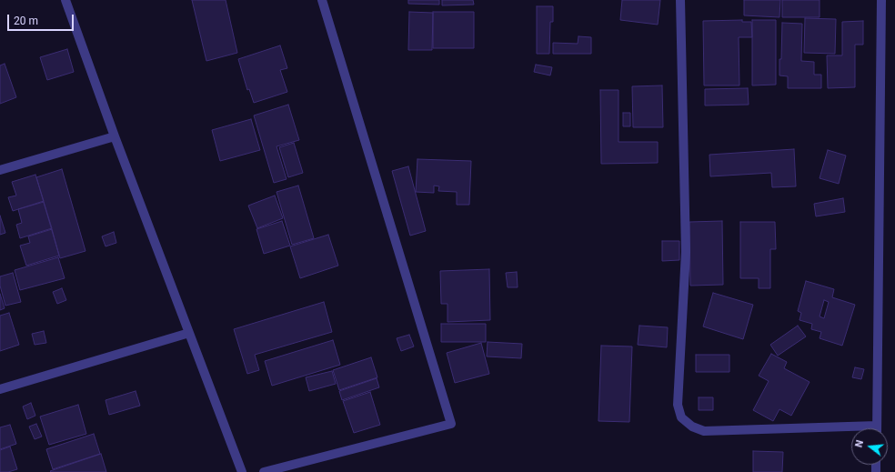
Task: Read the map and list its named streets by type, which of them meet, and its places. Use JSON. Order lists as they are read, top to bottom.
{
  "scale_bar": "20 m",
  "north": "left"
}
